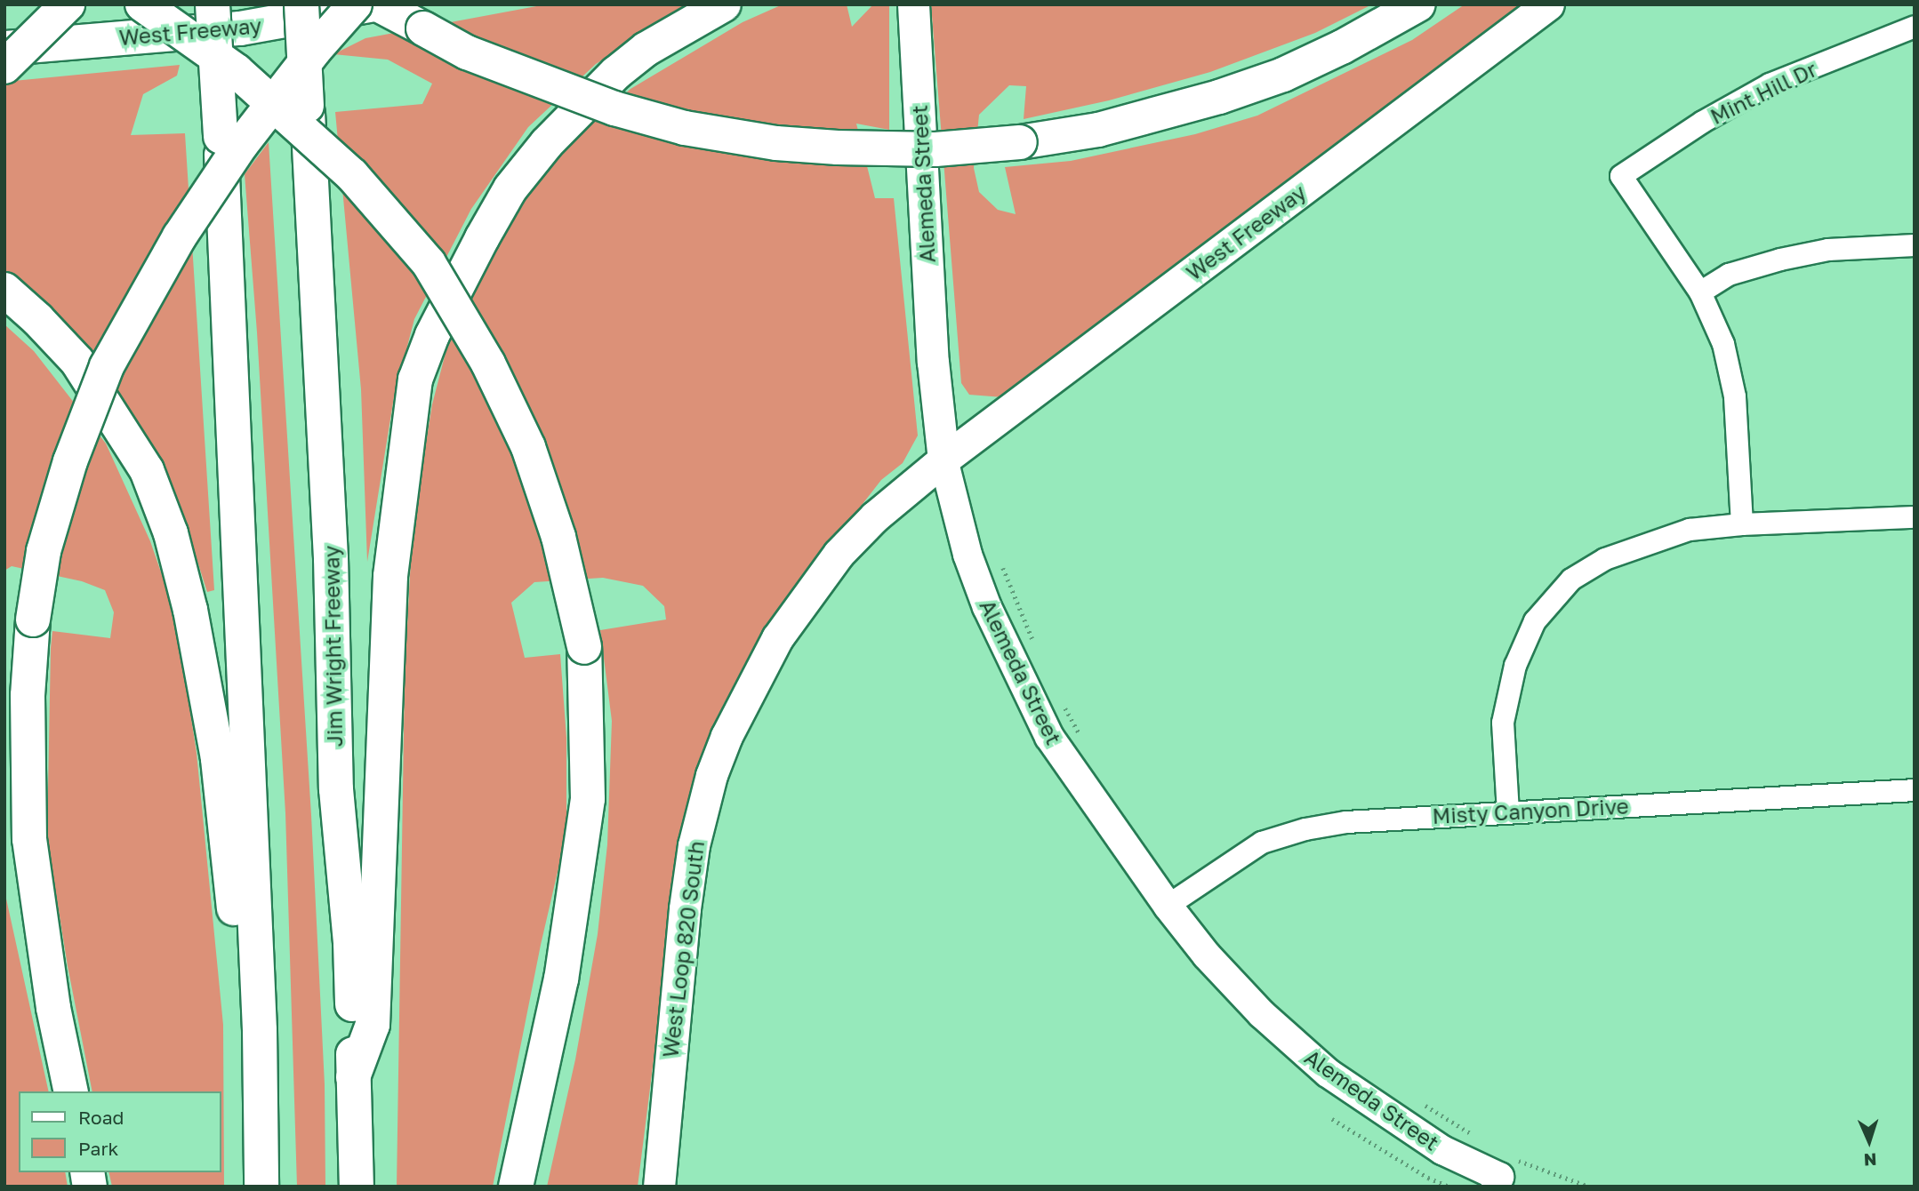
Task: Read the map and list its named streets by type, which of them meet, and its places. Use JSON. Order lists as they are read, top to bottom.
{
  "streets": {
    "highway": ["West Freeway", "Jim Wright Freeway"],
    "main road": ["Alemeda Street", "West Loop 820 South"],
    "street": ["Mint Hill Dr", "Misty Canyon Drive"]
  },
  "crossings": [
    ["West Freeway", "Alemeda Street"],
    ["West Freeway", "West Loop 820 South"],
    ["Alemeda Street", "Misty Canyon Drive"],
    ["Alemeda Street", "West Loop 820 South"]
  ],
  "legend": ["Road", "Park"],
  "north": "bottom"
}
